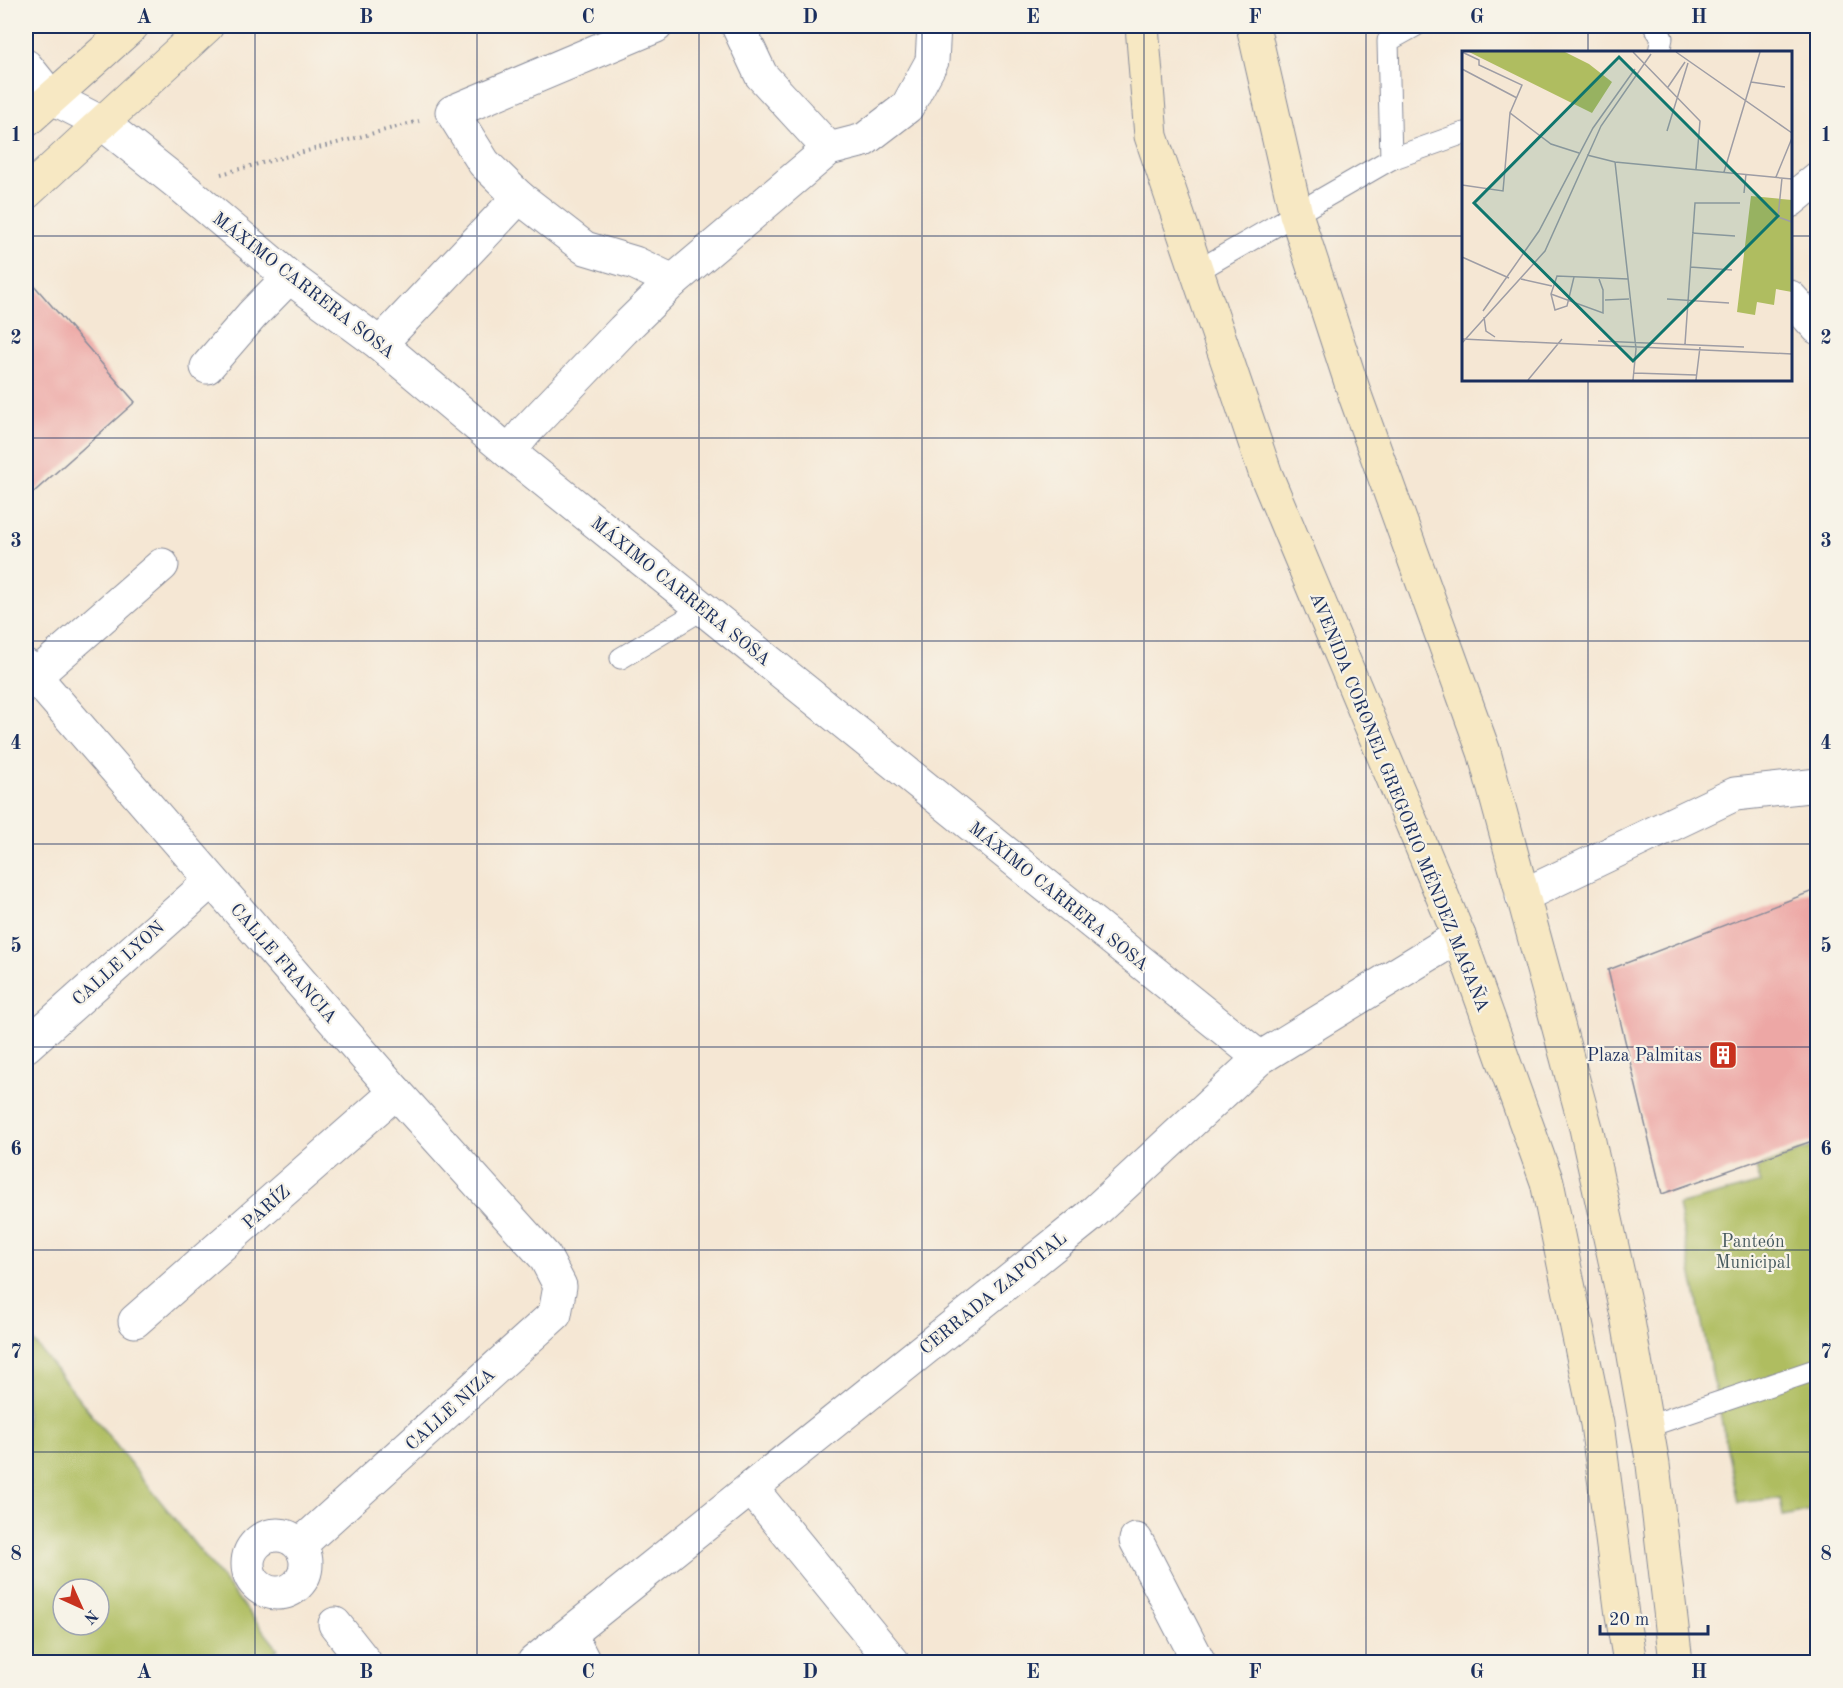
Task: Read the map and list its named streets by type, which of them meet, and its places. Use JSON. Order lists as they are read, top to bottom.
{
  "streets": {
    "main road": ["AVENIDA CORONEL GREGORIO MÉNDEZ MAGAÑA"],
    "street": [
      "MÁXIMO CARRERA SOSA",
      "CALLE LYON",
      "CALLE FRANCIA",
      "PARÍZ",
      "CERRADA ZAPOTAL",
      "CALLE NIZA"
    ]
  },
  "crossings": [
    ["MÁXIMO CARRERA SOSA", "CERRADA ZAPOTAL"],
    ["AVENIDA CORONEL GREGORIO MÉNDEZ MAGAÑA", "CERRADA ZAPOTAL"],
    ["CALLE LYON", "CALLE FRANCIA"],
    ["CALLE FRANCIA", "PARÍZ"],
    ["CALLE FRANCIA", "CALLE NIZA"]
  ],
  "parks": ["Panteón Municipal"],
  "places": {
    "building": ["Plaza Palmitas"]
  },
  "scale_bar": "20 m",
  "north": "bottom right",
  "grid": {
    "columns": [
      "A",
      "B",
      "C",
      "D",
      "E",
      "F",
      "G",
      "H"
    ],
    "rows": [
      "1",
      "2",
      "3",
      "4",
      "5",
      "6",
      "7",
      "8"
    ]
  }
}
